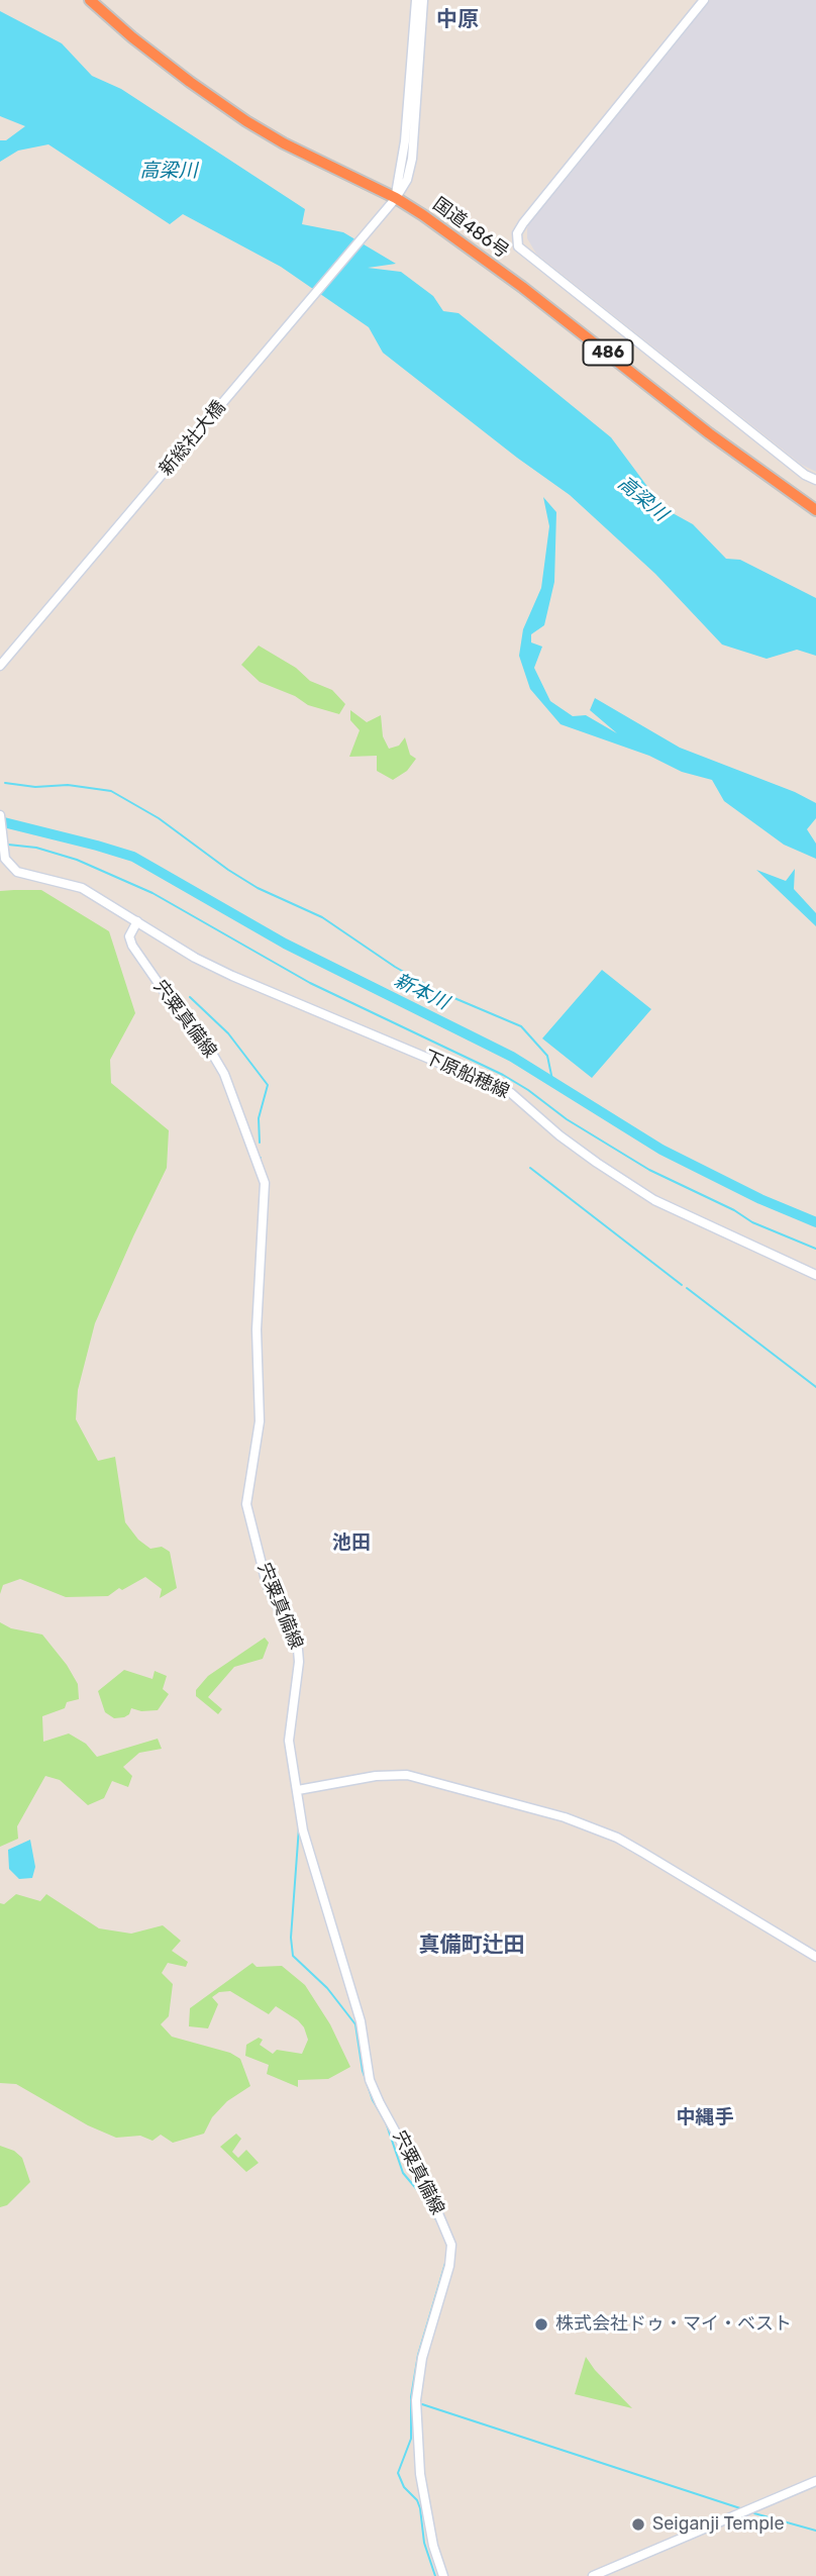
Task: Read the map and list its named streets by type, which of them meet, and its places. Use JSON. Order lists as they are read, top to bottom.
{
  "streets": {
    "highway": ["国道486号", "486"],
    "main road": ["新総社大橋", "宍粟真備線", "下原船穂線"]
  },
  "crossings": [
    ["国道486号", "新総社大橋"],
    ["宍粟真備線", "下原船穂線"]
  ],
  "districts": [
    "中原",
    "池田",
    "真備町辻田",
    "中縄手"
  ],
  "water": ["高梁川", "新本川"],
  "places": ["株式会社ドゥ・マイ・ベスト", "Seiganji Temple"]
}
